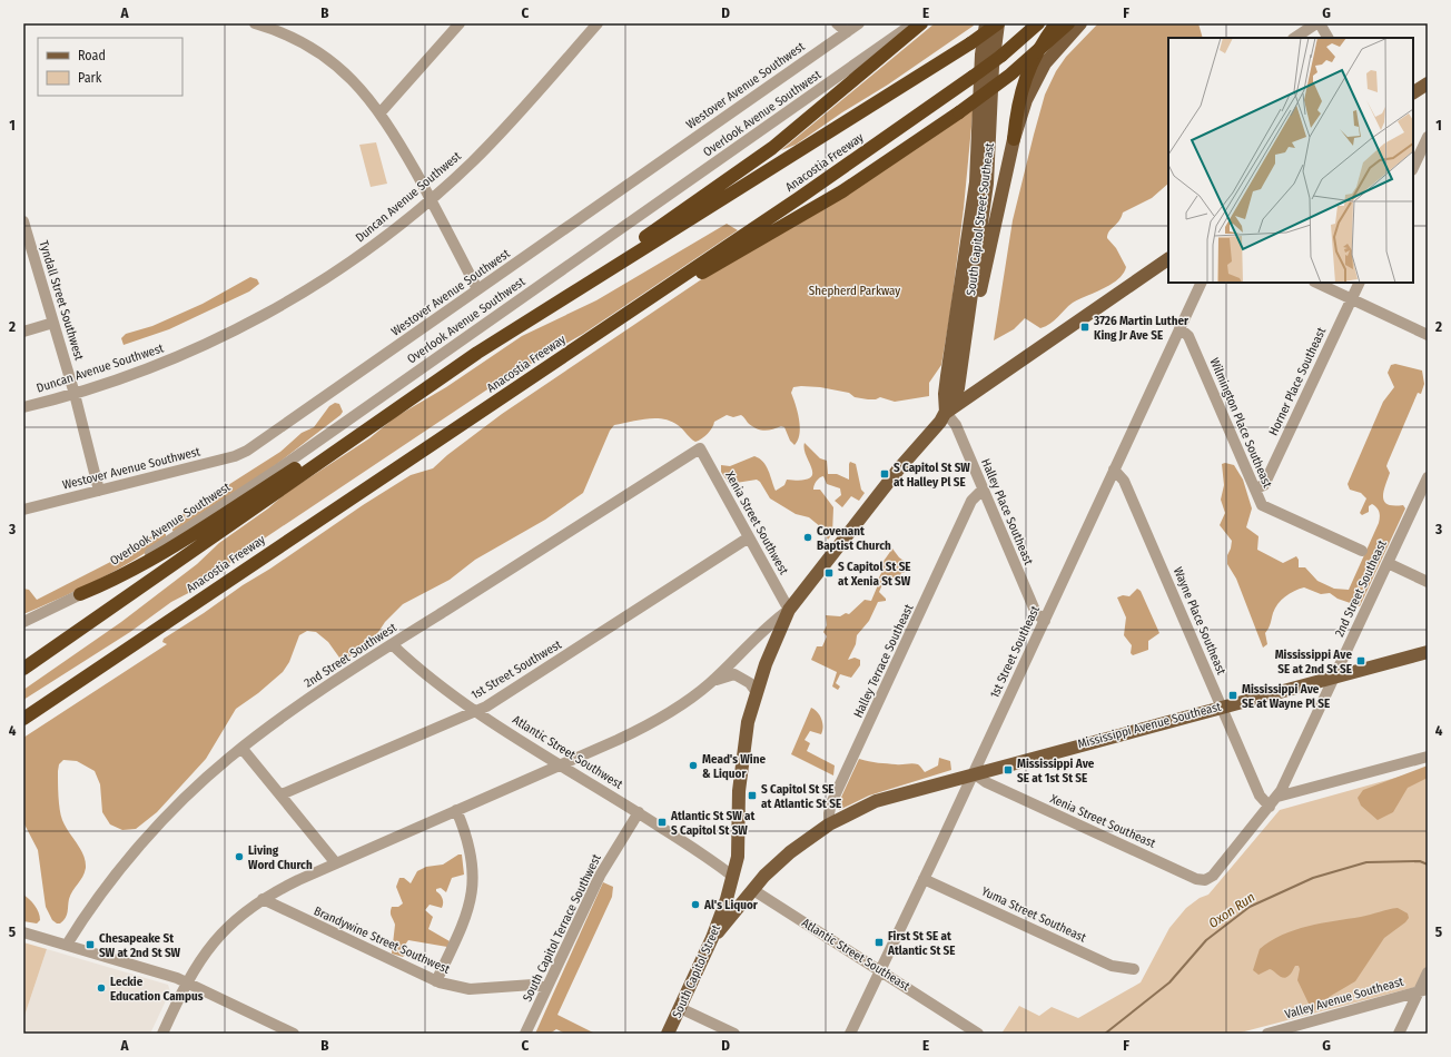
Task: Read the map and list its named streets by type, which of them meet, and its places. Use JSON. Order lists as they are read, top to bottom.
{
  "streets": {
    "highway": ["Anacostia Freeway"],
    "main road": [
      "South Capitol Street Southeast",
      "Mississippi Avenue Southeast",
      "Atlantic Street Southeast",
      "South Capitol Street"
    ],
    "street": [
      "Westover Avenue Southwest",
      "Overlook Avenue Southwest",
      "Duncan Avenue Southwest",
      "Tyndall Street Southwest",
      "Horner Place Southeast",
      "Wilmington Place Southeast",
      "Halley Place Southeast",
      "Xenia Street Southwest",
      "2nd Street Southeast",
      "Wayne Place Southeast",
      "1st Street Southeast",
      "2nd Street Southwest",
      "Halley Terrace Southeast",
      "1st Street Southwest",
      "Atlantic Street Southwest",
      "Xenia Street Southeast",
      "Yuma Street Southeast",
      "South Capitol Terrace Southwest",
      "Brandywine Street Southwest",
      "Valley Avenue Southeast"
    ]
  },
  "crossings": [
    ["Westover Avenue Southwest", "Tyndall Street Southwest"],
    ["Anacostia Freeway", "South Capitol Street Southeast"],
    ["Duncan Avenue Southwest", "Tyndall Street Southwest"],
    ["South Capitol Street Southeast", "Halley Place Southeast"],
    ["South Capitol Street Southeast", "South Capitol Street"],
    ["Horner Place Southeast", "Wilmington Place Southeast"],
    ["Wilmington Place Southeast", "1st Street Southeast"],
    ["Halley Place Southeast", "1st Street Southeast"],
    ["Halley Place Southeast", "Halley Terrace Southeast"],
    ["Halley Place Southeast", "South Capitol Street"],
    ["Xenia Street Southwest", "2nd Street Southwest"],
    ["Xenia Street Southwest", "1st Street Southwest"],
    ["Xenia Street Southwest", "South Capitol Street"],
    ["2nd Street Southeast", "Wayne Place Southeast"],
    ["2nd Street Southeast", "Mississippi Avenue Southeast"],
    ["2nd Street Southeast", "Xenia Street Southeast"],
    ["Wayne Place Southeast", "1st Street Southeast"],
    ["Wayne Place Southeast", "Mississippi Avenue Southeast"],
    ["1st Street Southeast", "Mississippi Avenue Southeast"],
    ["1st Street Southeast", "Xenia Street Southeast"],
    ["1st Street Southeast", "Yuma Street Southeast"],
    ["1st Street Southeast", "Atlantic Street Southeast"],
    ["2nd Street Southwest", "Atlantic Street Southwest"],
    ["Halley Terrace Southeast", "Mississippi Avenue Southeast"],
    ["1st Street Southwest", "Atlantic Street Southwest"],
    ["Mississippi Avenue Southeast", "Xenia Street Southeast"],
    ["Mississippi Avenue Southeast", "Atlantic Street Southeast"],
    ["Mississippi Avenue Southeast", "South Capitol Street"],
    ["Atlantic Street Southwest", "South Capitol Terrace Southwest"],
    ["Atlantic Street Southwest", "Atlantic Street Southeast"],
    ["Atlantic Street Southwest", "South Capitol Street"],
    ["South Capitol Terrace Southwest", "Brandywine Street Southwest"],
    ["Atlantic Street Southeast", "South Capitol Street"]
  ],
  "water": ["Oxon Run"],
  "parks": ["Shepherd Parkway"],
  "places": {
    "transit": [
      "3726 Martin Luther King Jr Ave SE",
      "S Capitol St SW at Halley Pl SE",
      "S Capitol St SE at Xenia St SW",
      "Mississippi Ave SE at 2nd St SE",
      "Mississippi Ave SE at Wayne Pl SE",
      "Mississippi Ave SE at 1st St SE",
      "S Capitol St SE at Atlantic St SE",
      "Atlantic St SW at S Capitol St SW",
      "First St SE at Atlantic St SE",
      "Chesapeake St SW at 2nd St SW"
    ],
    "other": [
      "Covenant Baptist Church",
      "Mead's Wine & Liquor",
      "Living Word Church",
      "Al's Liquor",
      "Leckie Education Campus"
    ]
  },
  "legend": ["Road", "Park"],
  "grid": {
    "columns": [
      "A",
      "B",
      "C",
      "D",
      "E",
      "F",
      "G"
    ],
    "rows": [
      "1",
      "2",
      "3",
      "4",
      "5"
    ]
  }
}
